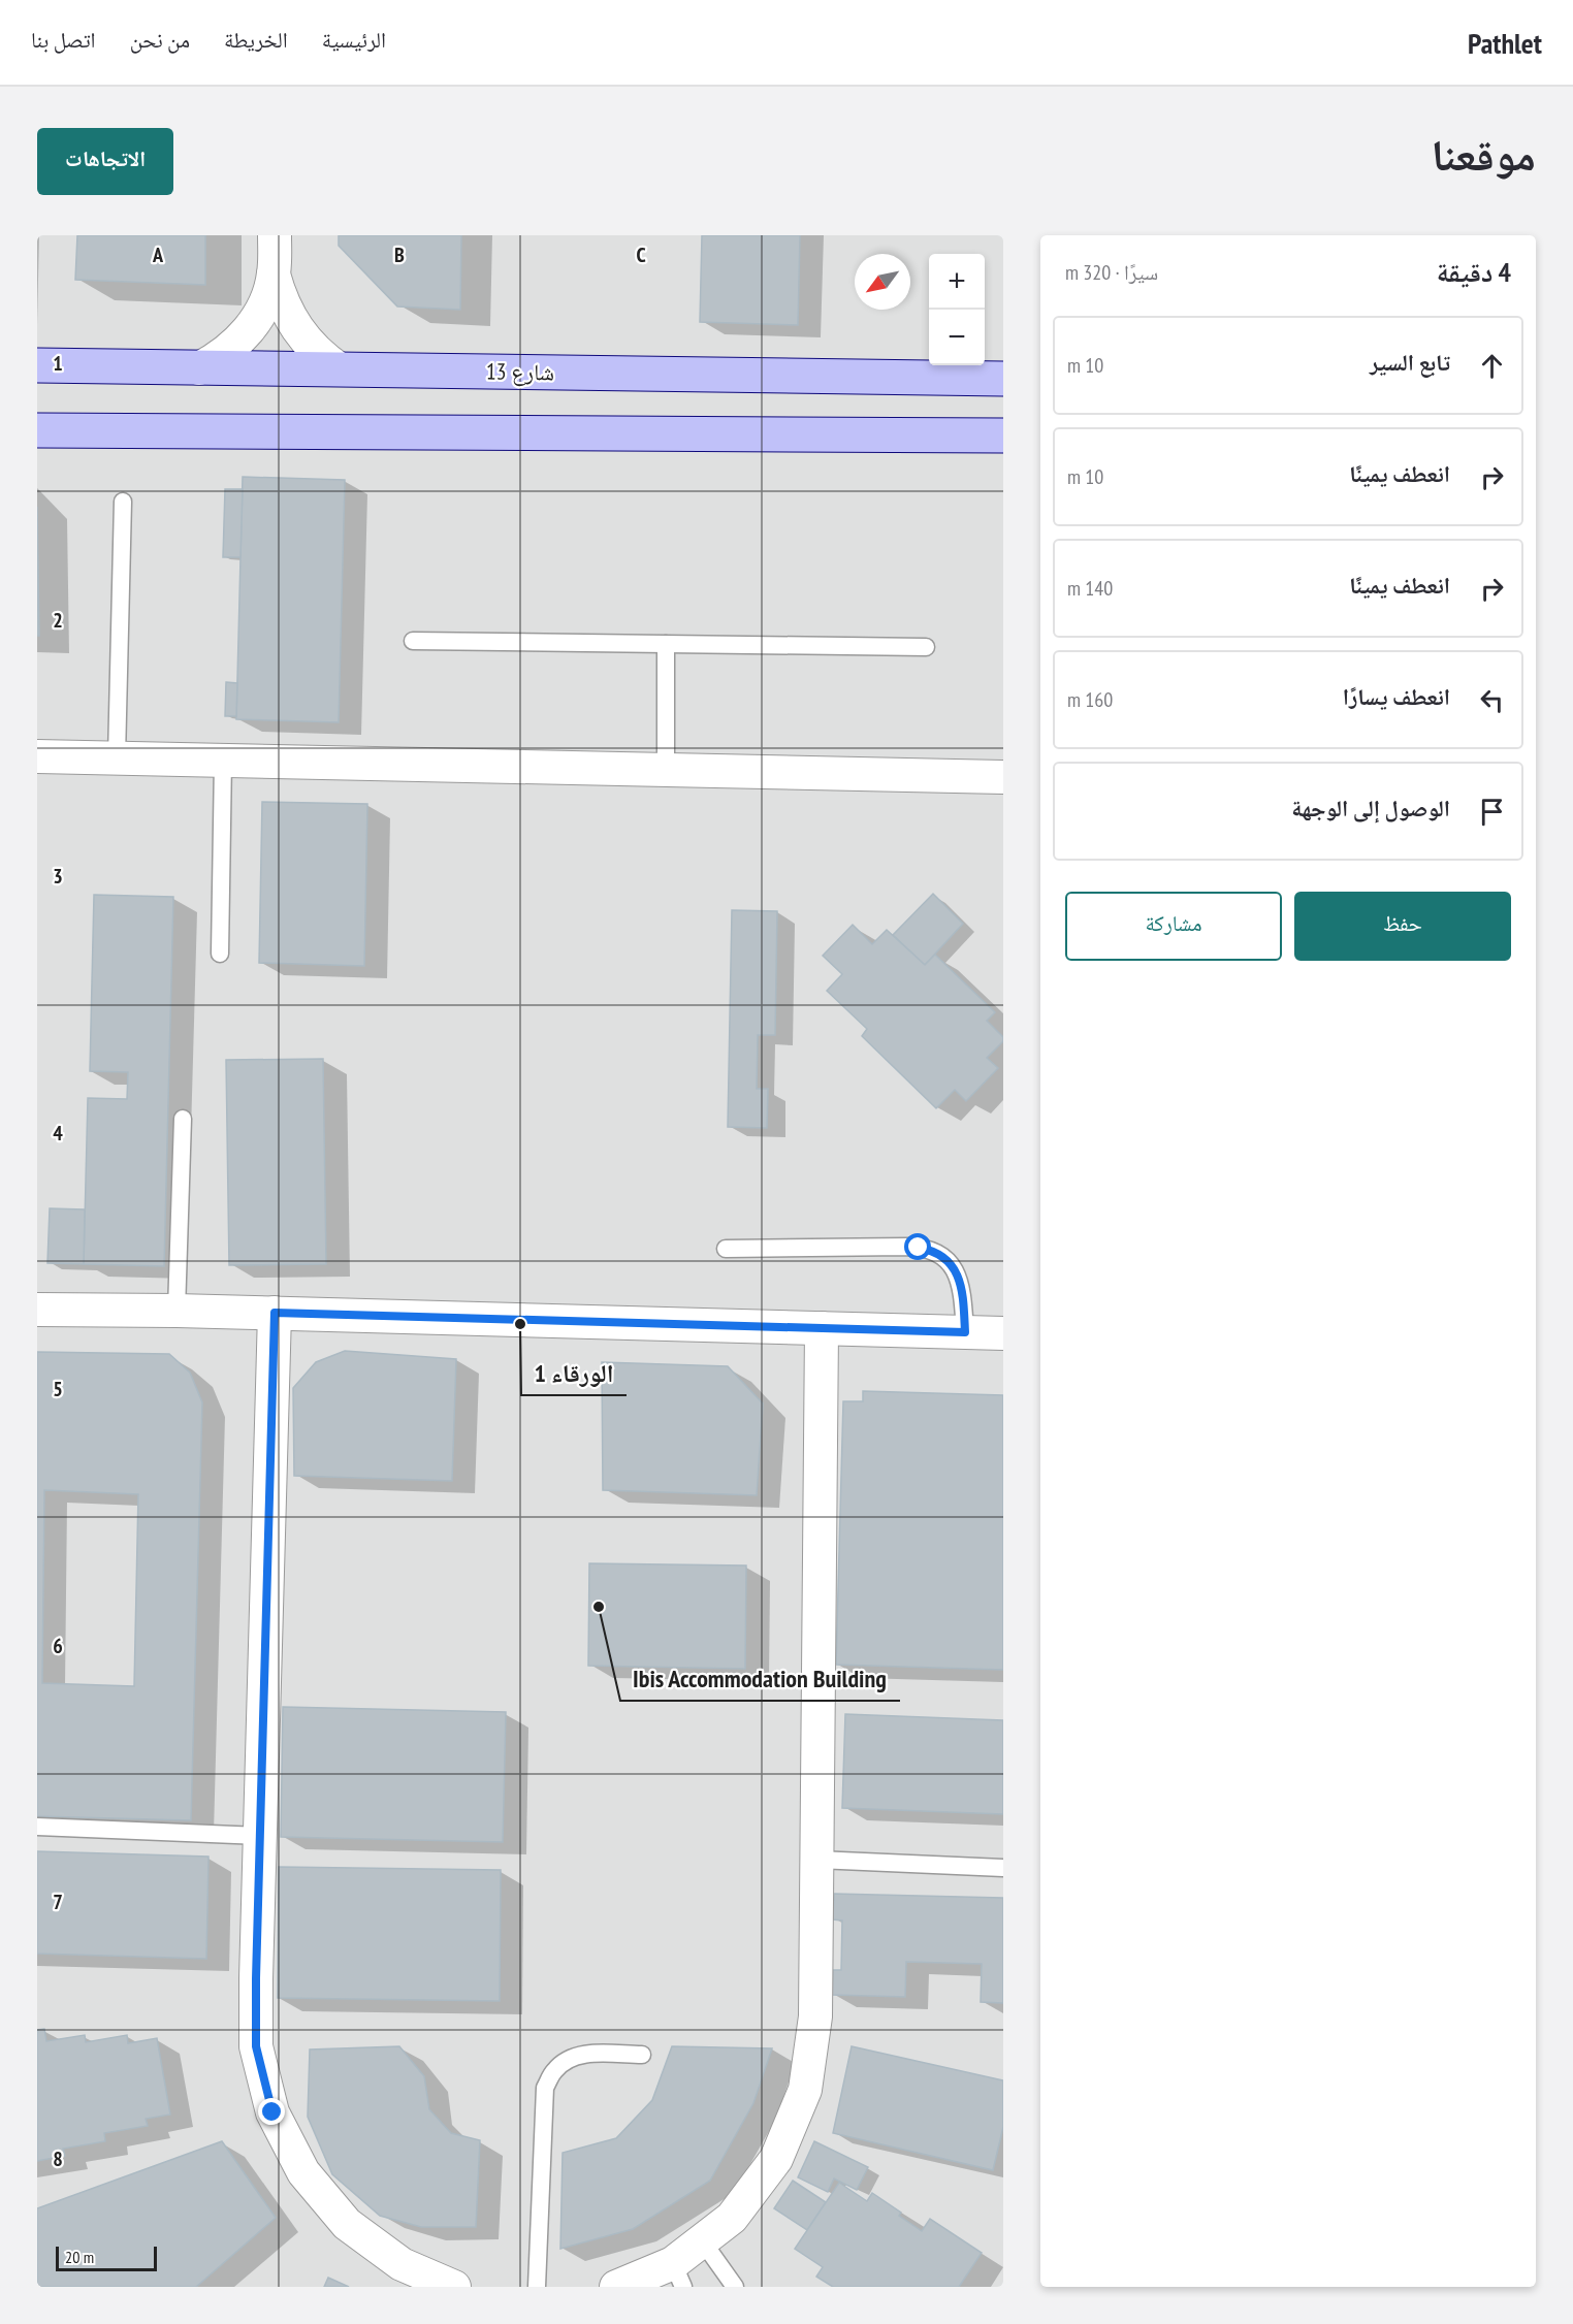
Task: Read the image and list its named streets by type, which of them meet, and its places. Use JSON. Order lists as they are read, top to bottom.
{
  "streets": {
    "street": ["شارع 13"]
  },
  "places": ["الورقاء 1", "Ibis Accommodation Building"],
  "scale_bar": "20 m",
  "north": "bottom left",
  "page": {
    "header": "Pathlet",
    "nav": [
      "الرئيسية",
      "الخريطة",
      "من نحن",
      "اتصل بنا"
    ],
    "title": "موقعنا",
    "buttons": [
      "الاتجاهات",
      ["حفظ", "مشاركة"]
    ],
    "heading": ["4 دقيقة", "سيرًا · 320 m"],
    "map_buttons": ["+", "−"],
    "list": [
      ["تابع السير", "10 m"],
      ["انعطف يمينًا", "10 m"],
      ["انعطف يمينًا", "140 m"],
      ["انعطف يسارًا", "160 m"],
      "الوصول إلى الوجهة"
    ],
    "scale": "20 m"
  },
  "grid": {
    "columns": ["A", "B", "C"],
    "rows": [
      "1",
      "2",
      "3",
      "4",
      "5",
      "6",
      "7",
      "8"
    ]
  }
}
